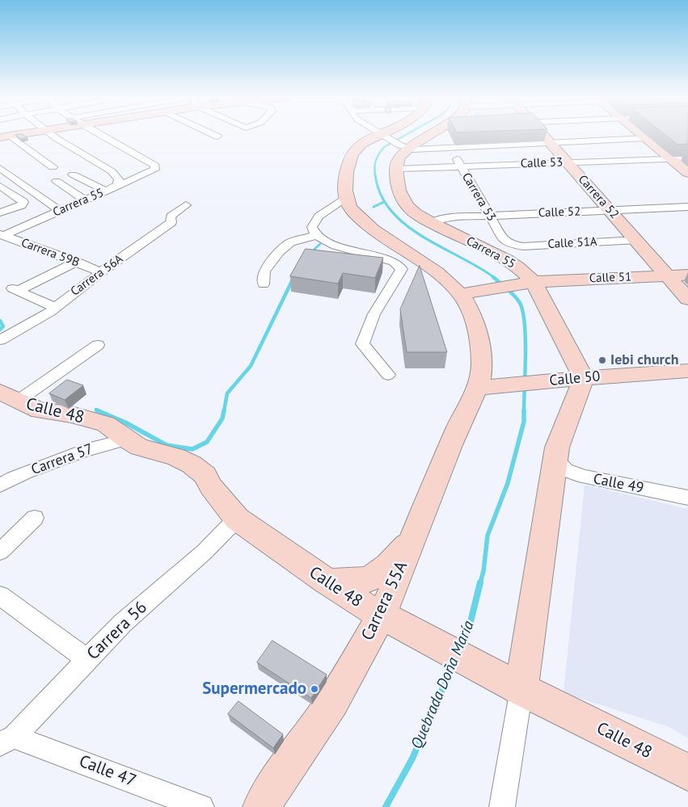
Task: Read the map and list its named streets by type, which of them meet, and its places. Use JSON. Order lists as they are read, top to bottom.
{
  "streets": {
    "street": [
      "Calle 53",
      "Carrera 53",
      "Carrera 52",
      "Carrera 55",
      "Calle 52",
      "Calle 51A",
      "Carrera 59B",
      "Carrera 56A",
      "Calle 51",
      "Calle 50",
      "Calle 48",
      "Carrera 57",
      "Calle 49",
      "Carrera 55A",
      "Carrera 56",
      "Calle 47"
    ]
  },
  "crossings": [
    ["Calle 53", "Carrera 53"],
    ["Calle 53", "Carrera 52"],
    ["Calle 53", "Carrera 55"],
    ["Carrera 53", "Calle 52"],
    ["Carrera 53", "Calle 51A"],
    ["Carrera 52", "Calle 52"],
    ["Carrera 52", "Calle 51A"],
    ["Carrera 52", "Calle 51"],
    ["Carrera 55", "Calle 52"],
    ["Carrera 55", "Carrera 59B"],
    ["Carrera 55", "Calle 51"],
    ["Carrera 55", "Calle 50"],
    ["Carrera 59B", "Carrera 56A"],
    ["Calle 51", "Carrera 55A"],
    ["Calle 50", "Carrera 55A"],
    ["Calle 48", "Carrera 57"],
    ["Calle 48", "Carrera 55A"],
    ["Calle 48", "Carrera 56"],
    ["Carrera 56", "Calle 47"]
  ],
  "water": ["Quebrada Doña María"],
  "places": ["Iebi church", "Supermercado"]
}
